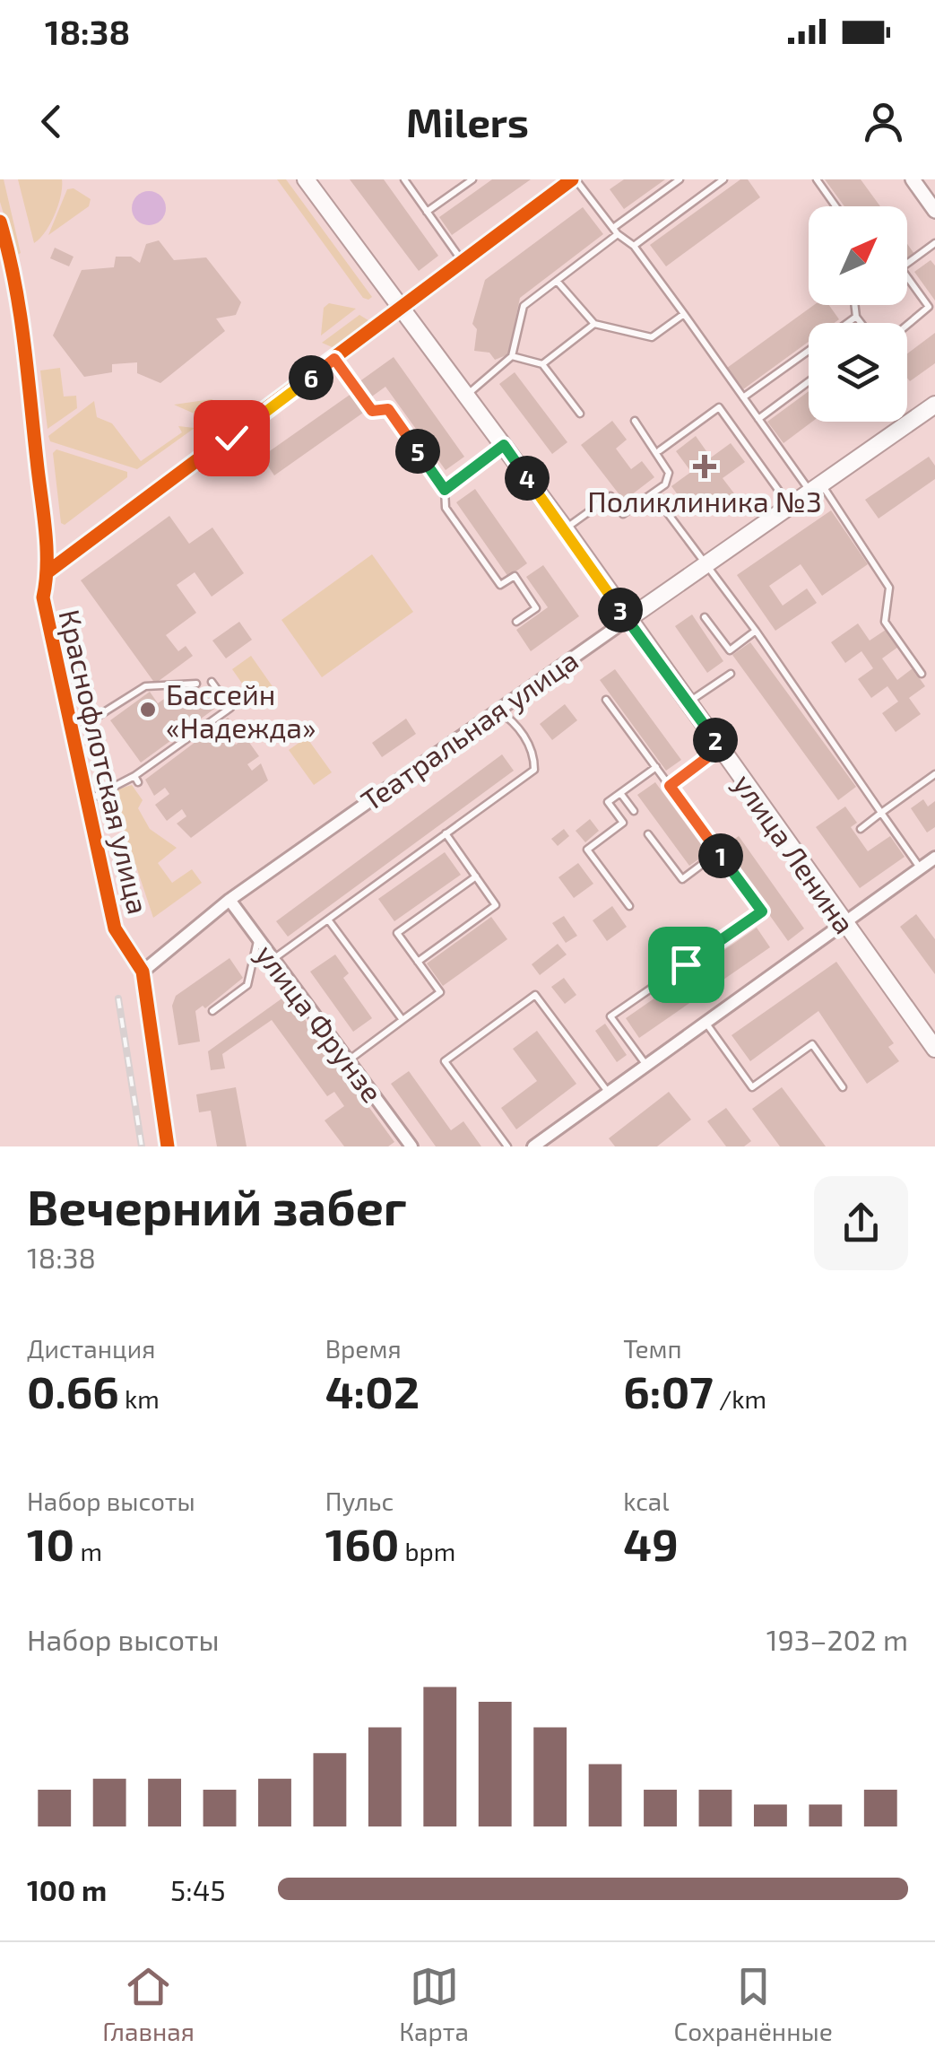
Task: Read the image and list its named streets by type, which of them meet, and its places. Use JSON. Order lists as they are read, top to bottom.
{
  "streets": {
    "main road": ["Театральная улица", "улица Ленина"],
    "street": ["Краснофлотская улица", "улица Фрунзе"]
  },
  "crossings": [
    ["Театральная улица", "Краснофлотская улица"],
    ["Театральная улица", "улица Ленина"],
    ["Театральная улица", "улица Фрунзе"]
  ],
  "places": {
    "health": ["Поликлиника №3"],
    "other": ["Бассейн «Надежда»"]
  },
  "north": "top right",
  "page": {
    "status": "18:38",
    "header": "Milers",
    "pins": [
      "6",
      "5",
      "4",
      "3",
      "2",
      "1"
    ],
    "heading": ["Вечерний забег", "18:38"],
    "stats": [
      ["Дистанция", "0.66 km"],
      ["Время", "4:02"],
      ["Темп", "6:07 /km"],
      ["Набор высоты", "10 m"],
      ["Пульс", "160 bpm"],
      ["kcal", "49"]
    ],
    "chart": ["Набор высоты", "193–202 m"],
    "list": [
      {
        "name": "100 m",
        "note": "5:45"
      }
    ],
    "tabs": ["Главная", "Карта", "Сохранённые"]
  }
}
